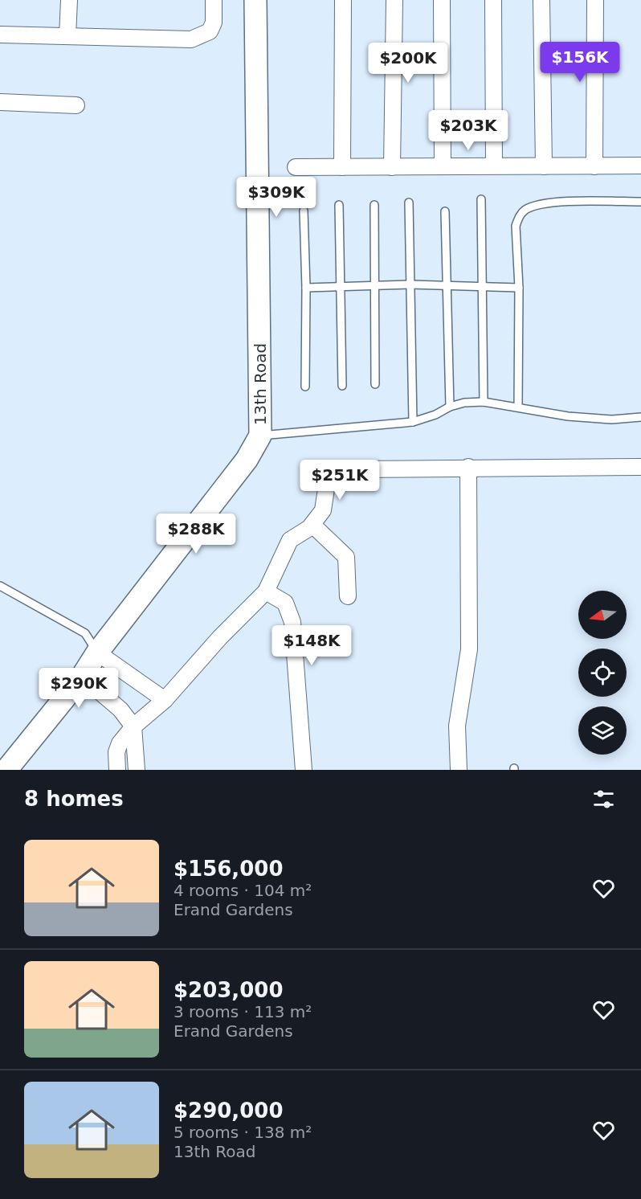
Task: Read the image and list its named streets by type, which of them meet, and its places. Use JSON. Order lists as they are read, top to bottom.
{
  "streets": {
    "street": ["13th Road"]
  },
  "north": "left",
  "page": {
    "price": [
      "$156K",
      "$200K",
      "$203K",
      "$309K",
      "$251K",
      "$288K",
      "$148K",
      "$290K"
    ],
    "heading": "8 homes",
    "list": [
      {
        "name": "$156,000",
        "note": "4 rooms · 104 m² · Erand Gardens"
      },
      {
        "name": "$203,000",
        "note": "3 rooms · 113 m² · Erand Gardens"
      },
      {
        "name": "$290,000",
        "note": "5 rooms · 138 m² · 13th Road"
      }
    ]
  }
}
